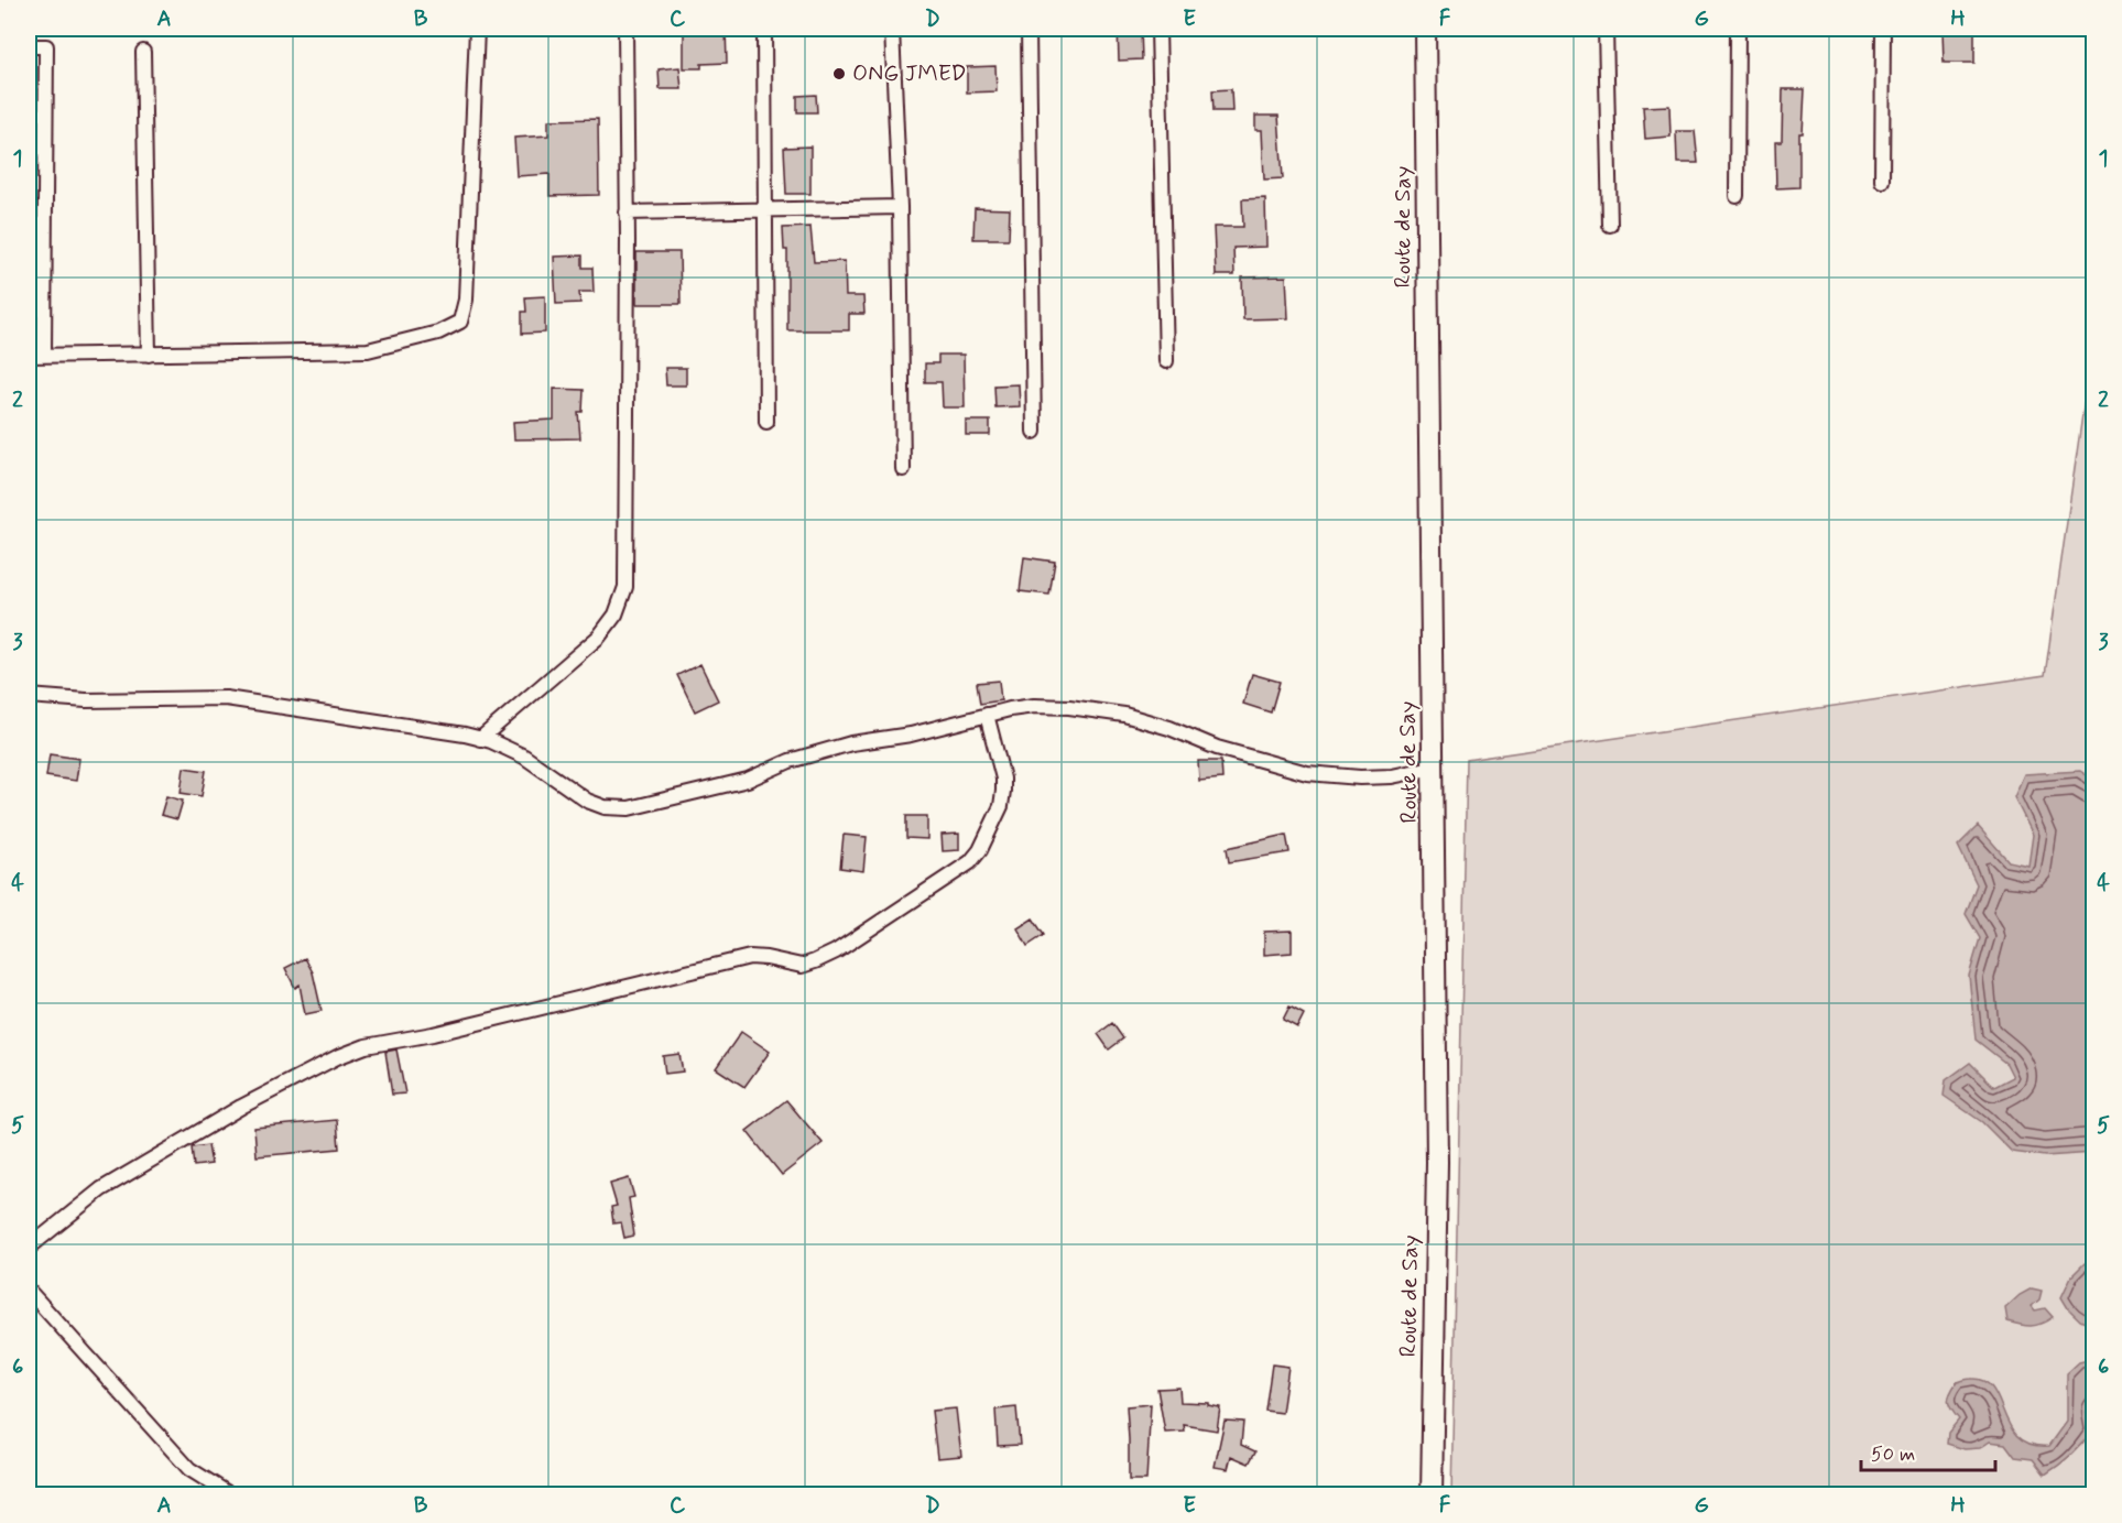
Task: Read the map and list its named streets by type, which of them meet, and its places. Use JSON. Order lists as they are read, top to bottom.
{
  "streets": {
    "main road": ["Route de Say"]
  },
  "places": ["ONG JMED"],
  "scale_bar": "50 m",
  "grid": {
    "columns": [
      "A",
      "B",
      "C",
      "D",
      "E",
      "F",
      "G",
      "H"
    ],
    "rows": [
      "1",
      "2",
      "3",
      "4",
      "5",
      "6"
    ]
  }
}
